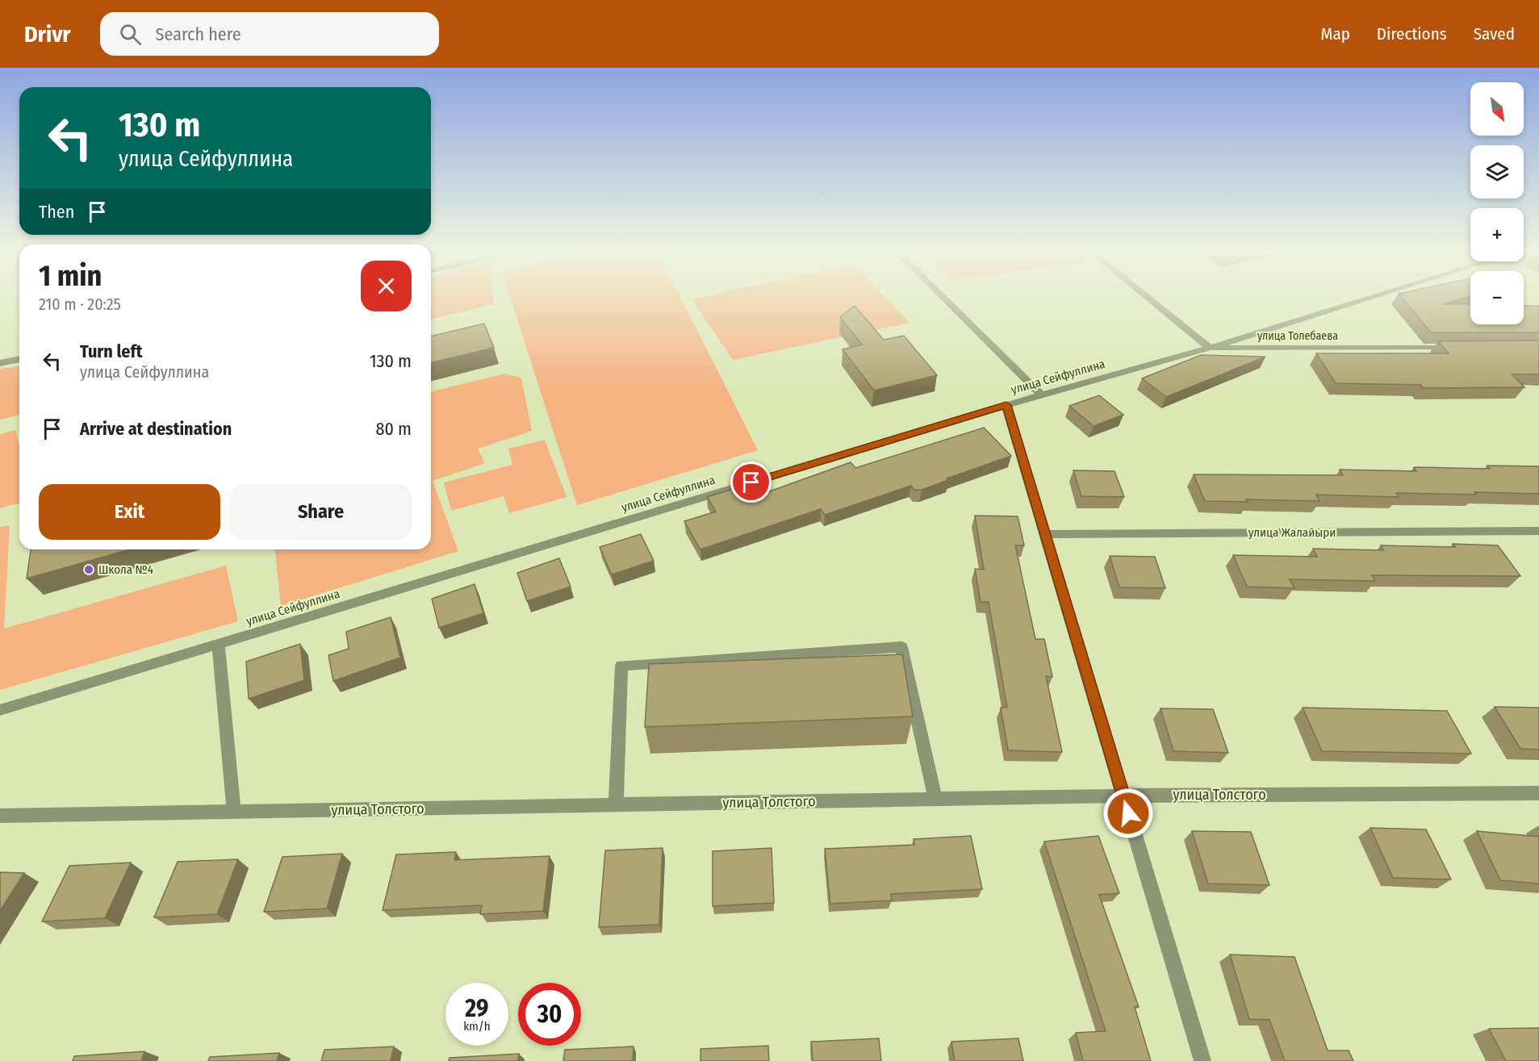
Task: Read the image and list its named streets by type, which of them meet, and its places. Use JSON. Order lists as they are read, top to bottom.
{
  "streets": {
    "street": [
      "улица Толебаева",
      "улица Сейфуллина",
      "улица Жалайыри",
      "улица Толстого"
    ]
  },
  "crossings": [
    ["улица Толебаева", "улица Сейфуллина"]
  ],
  "places": ["Школа №4"],
  "north": "bottom right",
  "page": {
    "header": "Drivr",
    "search": "Search here",
    "nav": ["Map", "Directions", "Saved"],
    "map_buttons": ["+", "−"],
    "turn": ["130 m", "улица Сейфуллина"],
    "then": "Then",
    "heading": ["1 min", "210 m · 20:25"],
    "list": [
      {
        "name": "Turn left",
        "note": "улица Сейфуллина",
        "value": "130 m"
      },
      {
        "name": "Arrive at destination",
        "value": "80 m"
      }
    ],
    "buttons": ["Exit", "Share"],
    "speed": "29 km/h",
    "limit": "30"
  }
}
